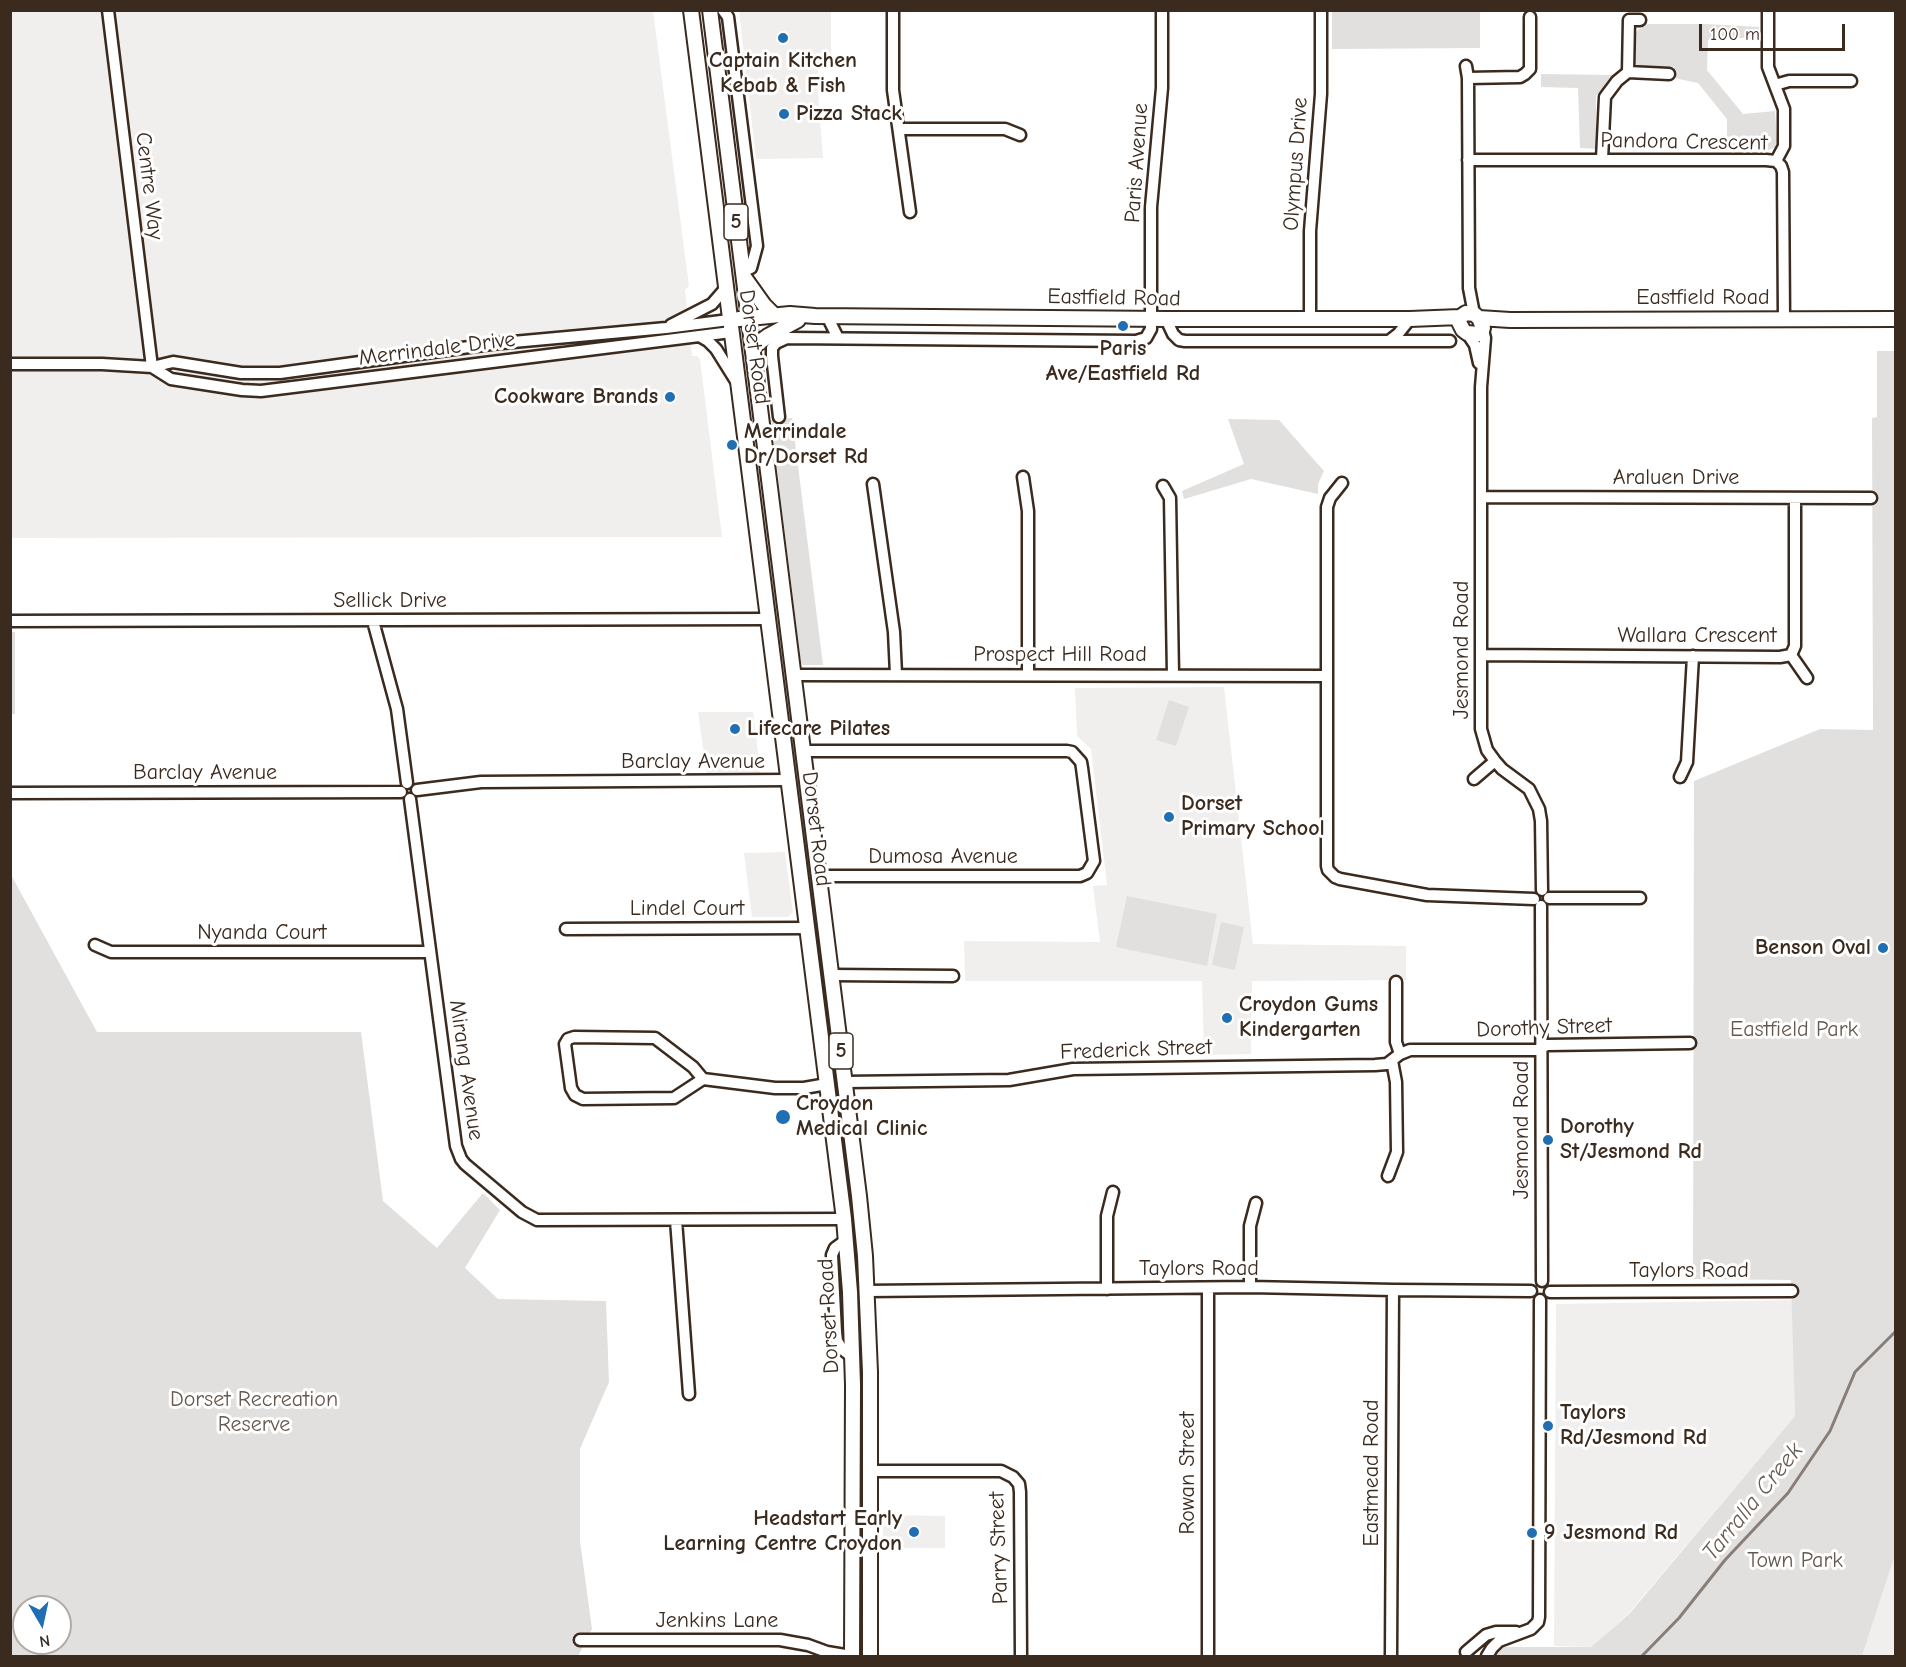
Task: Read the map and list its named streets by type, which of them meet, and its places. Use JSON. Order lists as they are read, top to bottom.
{
  "streets": {
    "main road": ["5", "Eastfield Road", "Dorset Road"],
    "street": [
      "Pandora Crescent",
      "Paris Avenue",
      "Olympus Drive",
      "Centre Way",
      "Merrindale Drive",
      "Araluen Drive",
      "Sellick Drive",
      "Wallara Crescent",
      "Jesmond Road",
      "Prospect Hill Road",
      "Barclay Avenue",
      "Dumosa Avenue",
      "Lindel Court",
      "Nyanda Court",
      "Dorothy Street",
      "Frederick Street",
      "Mirang Avenue",
      "Taylors Road",
      "Rowan Street",
      "Eastmead Road",
      "Parry Street",
      "Jenkins Lane"
    ]
  },
  "crossings": [
    ["Pandora Crescent", "Eastfield Road"],
    ["Paris Avenue", "Eastfield Road"],
    ["Olympus Drive", "Eastfield Road"],
    ["Centre Way", "Merrindale Drive"],
    ["Eastfield Road", "Dorset Road"],
    ["Eastfield Road", "Merrindale Drive"],
    ["Eastfield Road", "Jesmond Road"],
    ["Dorset Road", "Merrindale Drive"],
    ["Dorset Road", "Sellick Drive"],
    ["Dorset Road", "Prospect Hill Road"],
    ["Dorset Road", "Barclay Avenue"],
    ["Dorset Road", "Dumosa Avenue"],
    ["Dorset Road", "Lindel Court"],
    ["Dorset Road", "Frederick Street"],
    ["Dorset Road", "Mirang Avenue"],
    ["Dorset Road", "Taylors Road"],
    ["Dorset Road", "Parry Street"],
    ["Dorset Road", "Jenkins Lane"],
    ["Araluen Drive", "Wallara Crescent"],
    ["Araluen Drive", "Jesmond Road"],
    ["Sellick Drive", "Mirang Avenue"],
    ["Wallara Crescent", "Jesmond Road"],
    ["Jesmond Road", "Dorothy Street"],
    ["Jesmond Road", "Taylors Road"],
    ["Barclay Avenue", "Mirang Avenue"],
    ["Nyanda Court", "Mirang Avenue"],
    ["Dorothy Street", "Frederick Street"],
    ["Taylors Road", "Rowan Street"],
    ["Taylors Road", "Eastmead Road"]
  ],
  "water": ["Tarralla Creek"],
  "parks": ["Eastfield Park", "Dorset Recreation Reserve", "Town Park"],
  "places": [
    "Captain Kitchen Kebab & Fish",
    "Pizza Stack",
    "Paris Ave/Eastfield Rd",
    "Cookware Brands",
    "Merrindale Dr/Dorset Rd",
    "Lifecare Pilates",
    "Dorset Primary School",
    "Benson Oval",
    "Croydon Gums Kindergarten",
    "Croydon Medical Clinic",
    "Dorothy St/Jesmond Rd",
    "Taylors Rd/Jesmond Rd",
    "Headstart Early Learning Centre Croydon",
    "9 Jesmond Rd"
  ],
  "scale_bar": "100 m",
  "north": "bottom"
}
